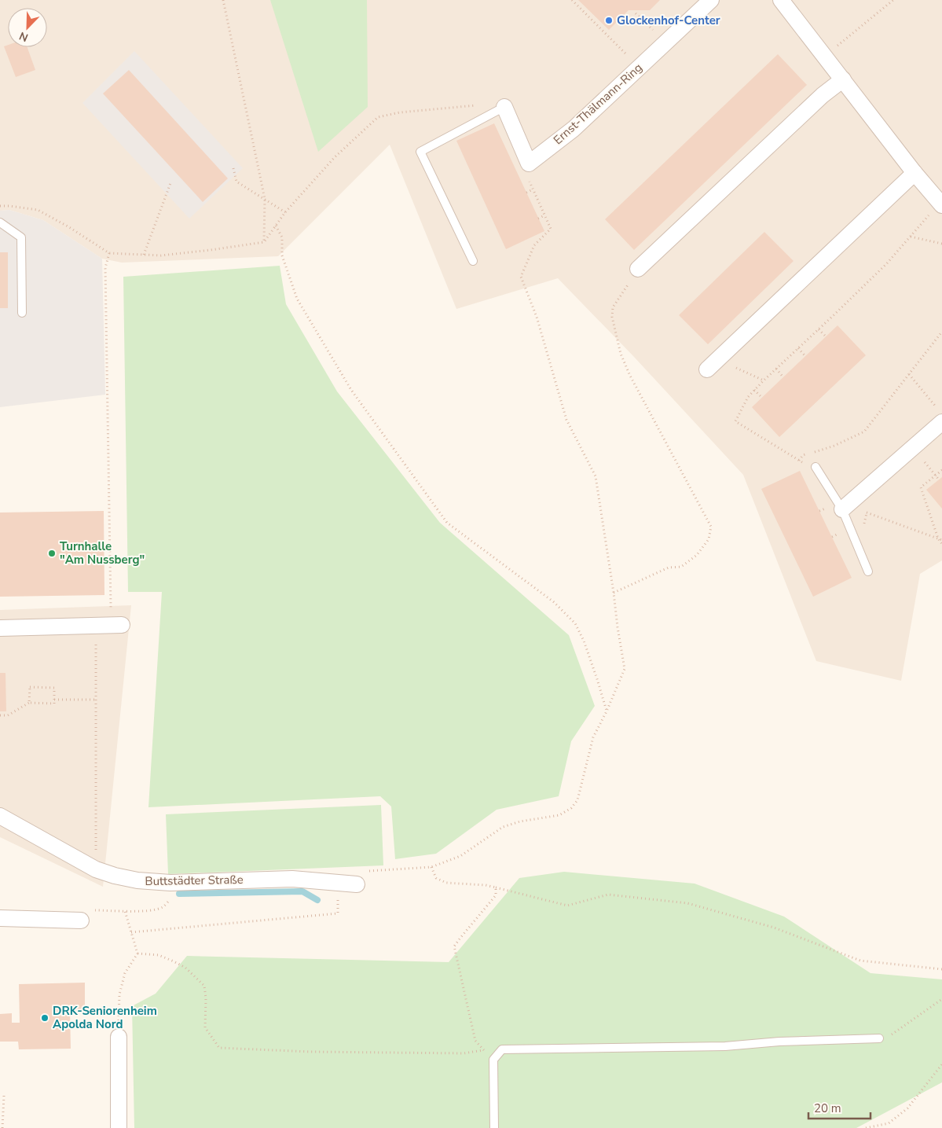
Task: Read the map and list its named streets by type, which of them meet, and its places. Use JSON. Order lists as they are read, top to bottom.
{
  "streets": {
    "street": ["Ernst-Thälmann-Ring", "Buttstädter Straße"]
  },
  "places": ["Glockenhof-Center", "Turnhalle \"Am Nussberg\"", "DRK-Seniorenheim Apolda Nord"],
  "scale_bar": "20 m",
  "north": "bottom left"
}
